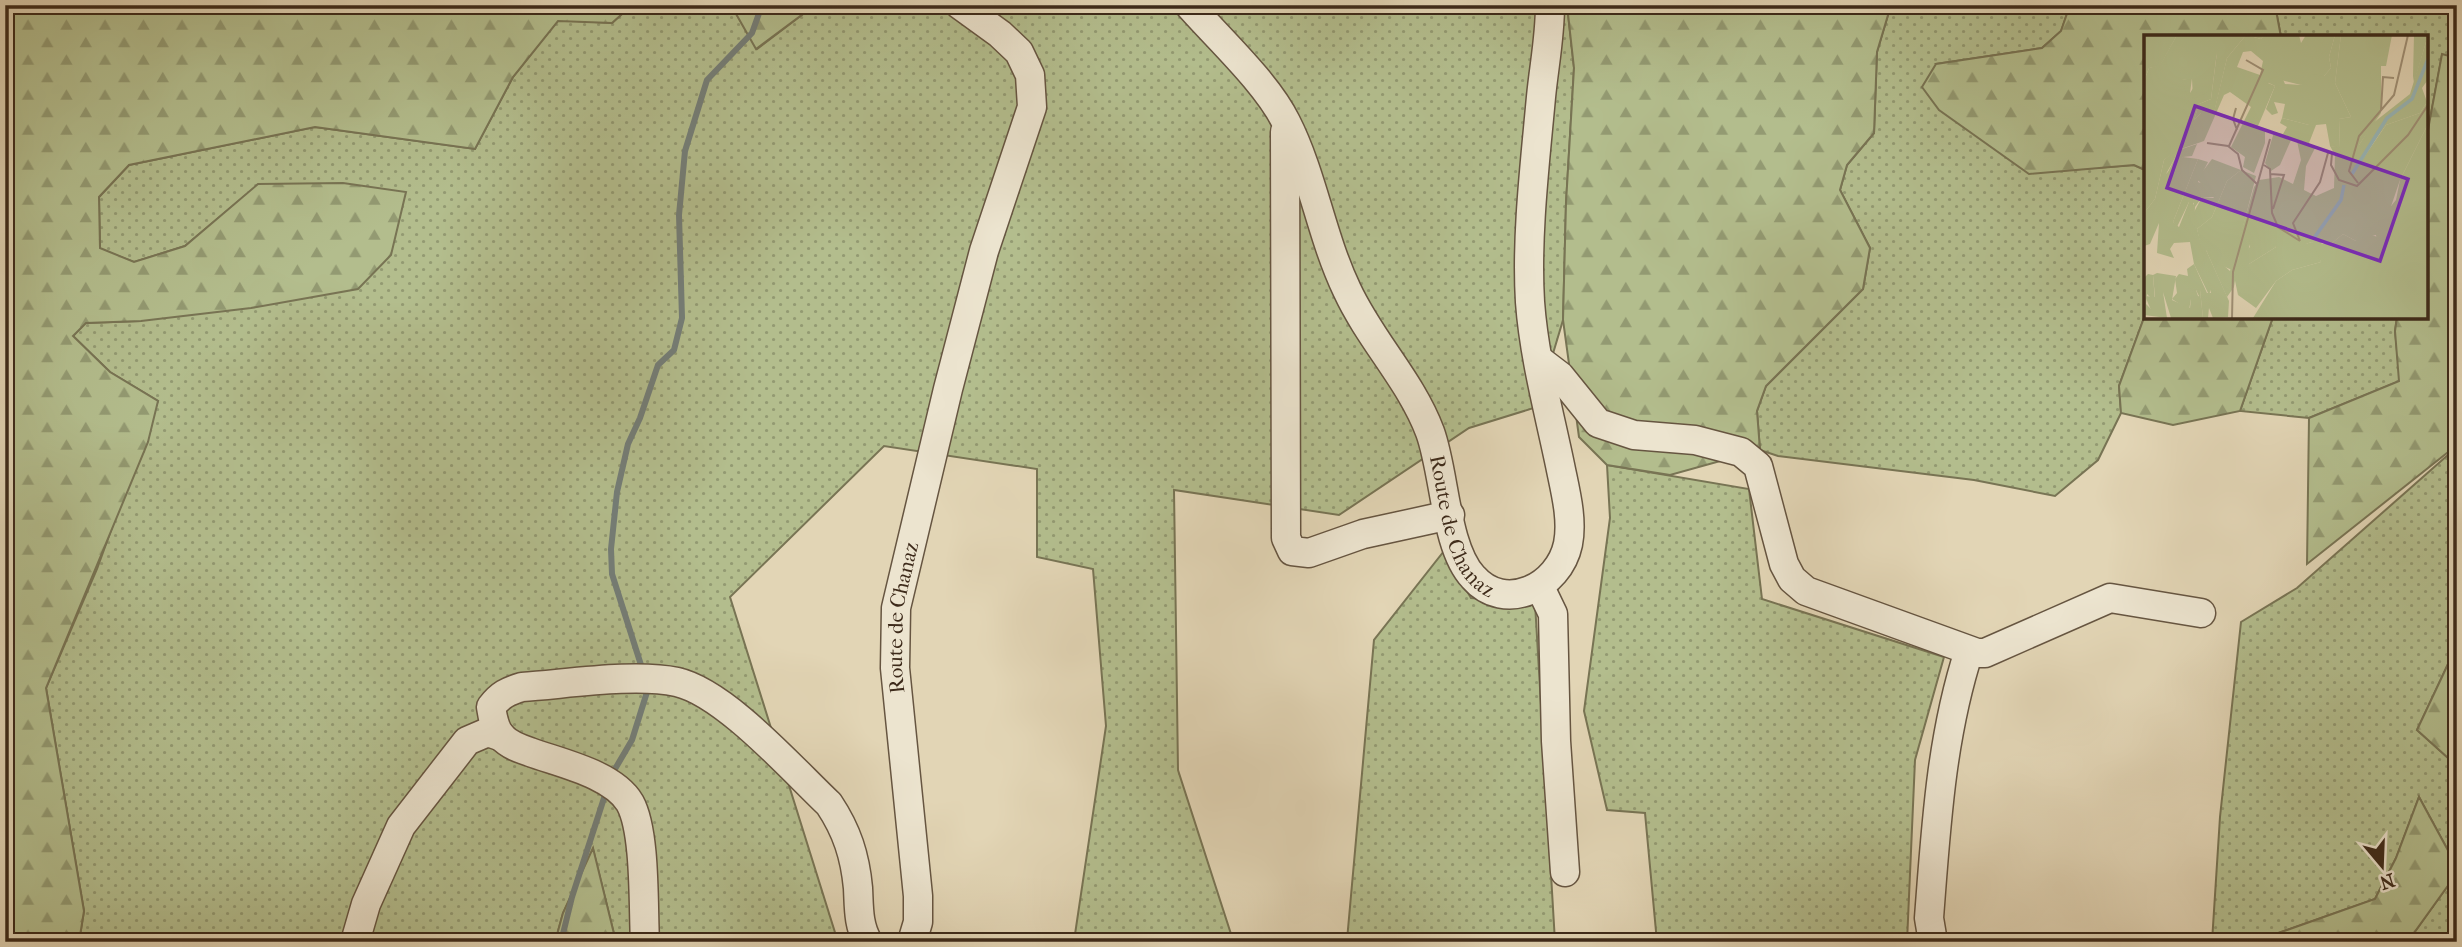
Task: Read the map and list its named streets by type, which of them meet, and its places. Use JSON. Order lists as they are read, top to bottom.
{
  "streets": {
    "street": ["Route de Chanaz"]
  },
  "north": "bottom"
}
